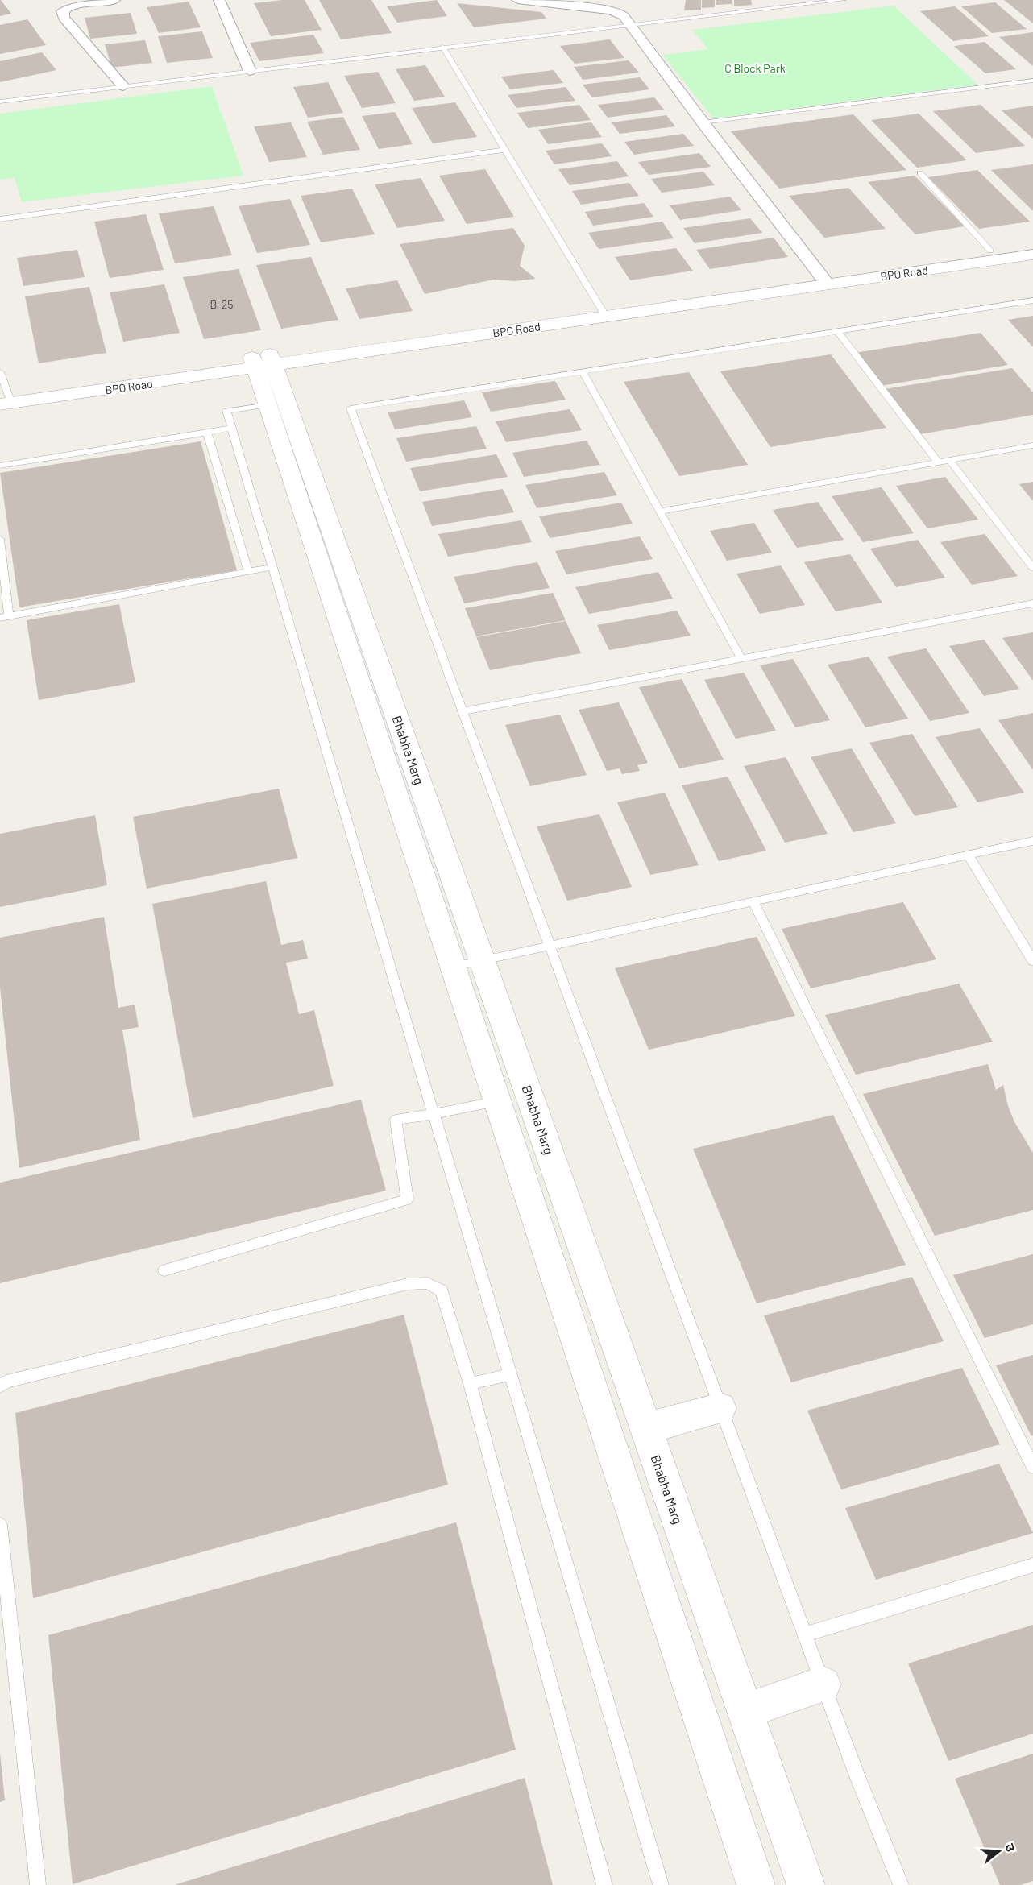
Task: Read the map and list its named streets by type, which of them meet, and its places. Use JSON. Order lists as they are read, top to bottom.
{
  "streets": {
    "street": ["BPO Road", "Bhabha Marg"]
  },
  "crossings": [
    ["BPO Road", "Bhabha Marg"]
  ],
  "parks": ["C Block Park"],
  "house_numbers": ["B-25"],
  "north": "right"
}
